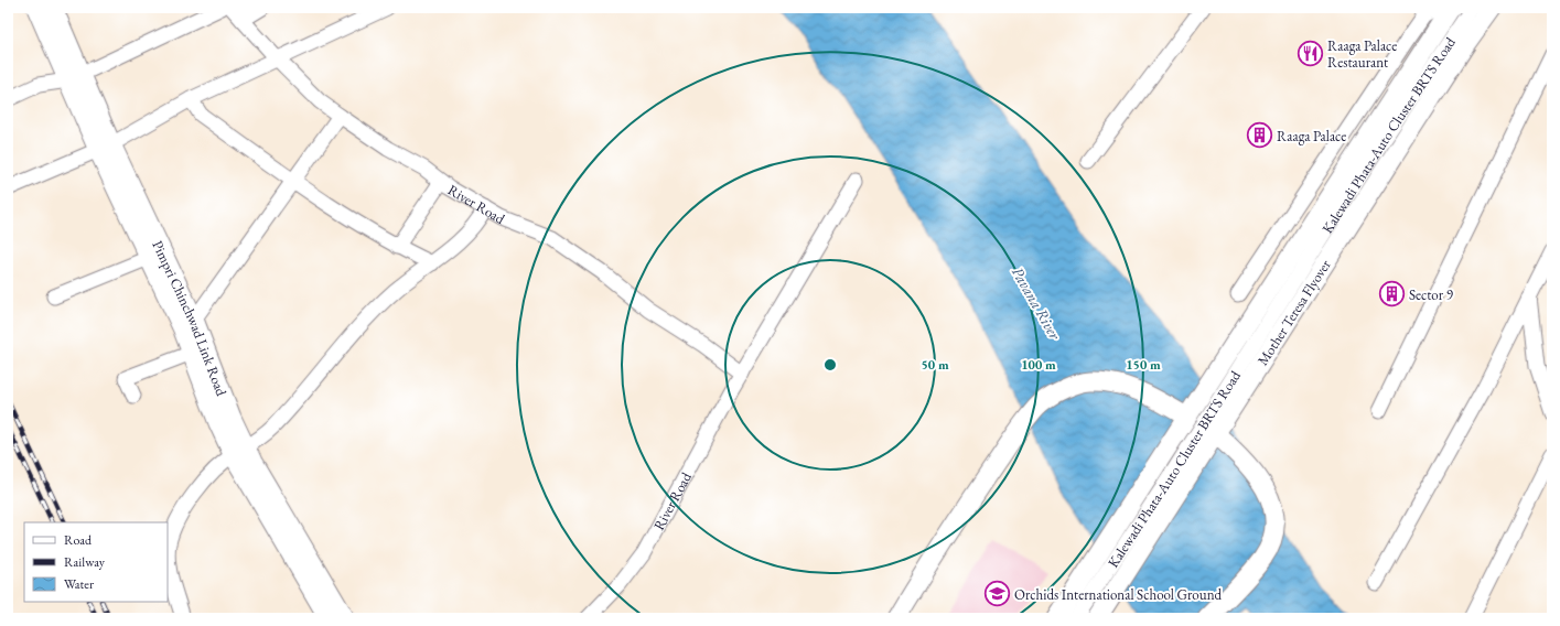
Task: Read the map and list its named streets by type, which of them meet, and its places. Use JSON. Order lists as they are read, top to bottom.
{
  "streets": {
    "main road": ["Mother Teresa Flyover", "Pimpri Chinchwad Link Road"],
    "street": ["Kalewadi Phata-Auto Cluster BRTS Road", "River Road"]
  },
  "crossings": [
    ["Kalewadi Phata-Auto Cluster BRTS Road", "Mother Teresa Flyover"]
  ],
  "water": ["Pavana River"],
  "places": {
    "restaurant": ["Raaga Palace Restaurant"],
    "building": ["Raaga Palace", "Sector 9"],
    "school or university": ["Orchids International School Ground"]
  },
  "legend": ["Road", "Railway", "Water"],
  "rings": ["50 m", "100 m", "150 m"]
}
